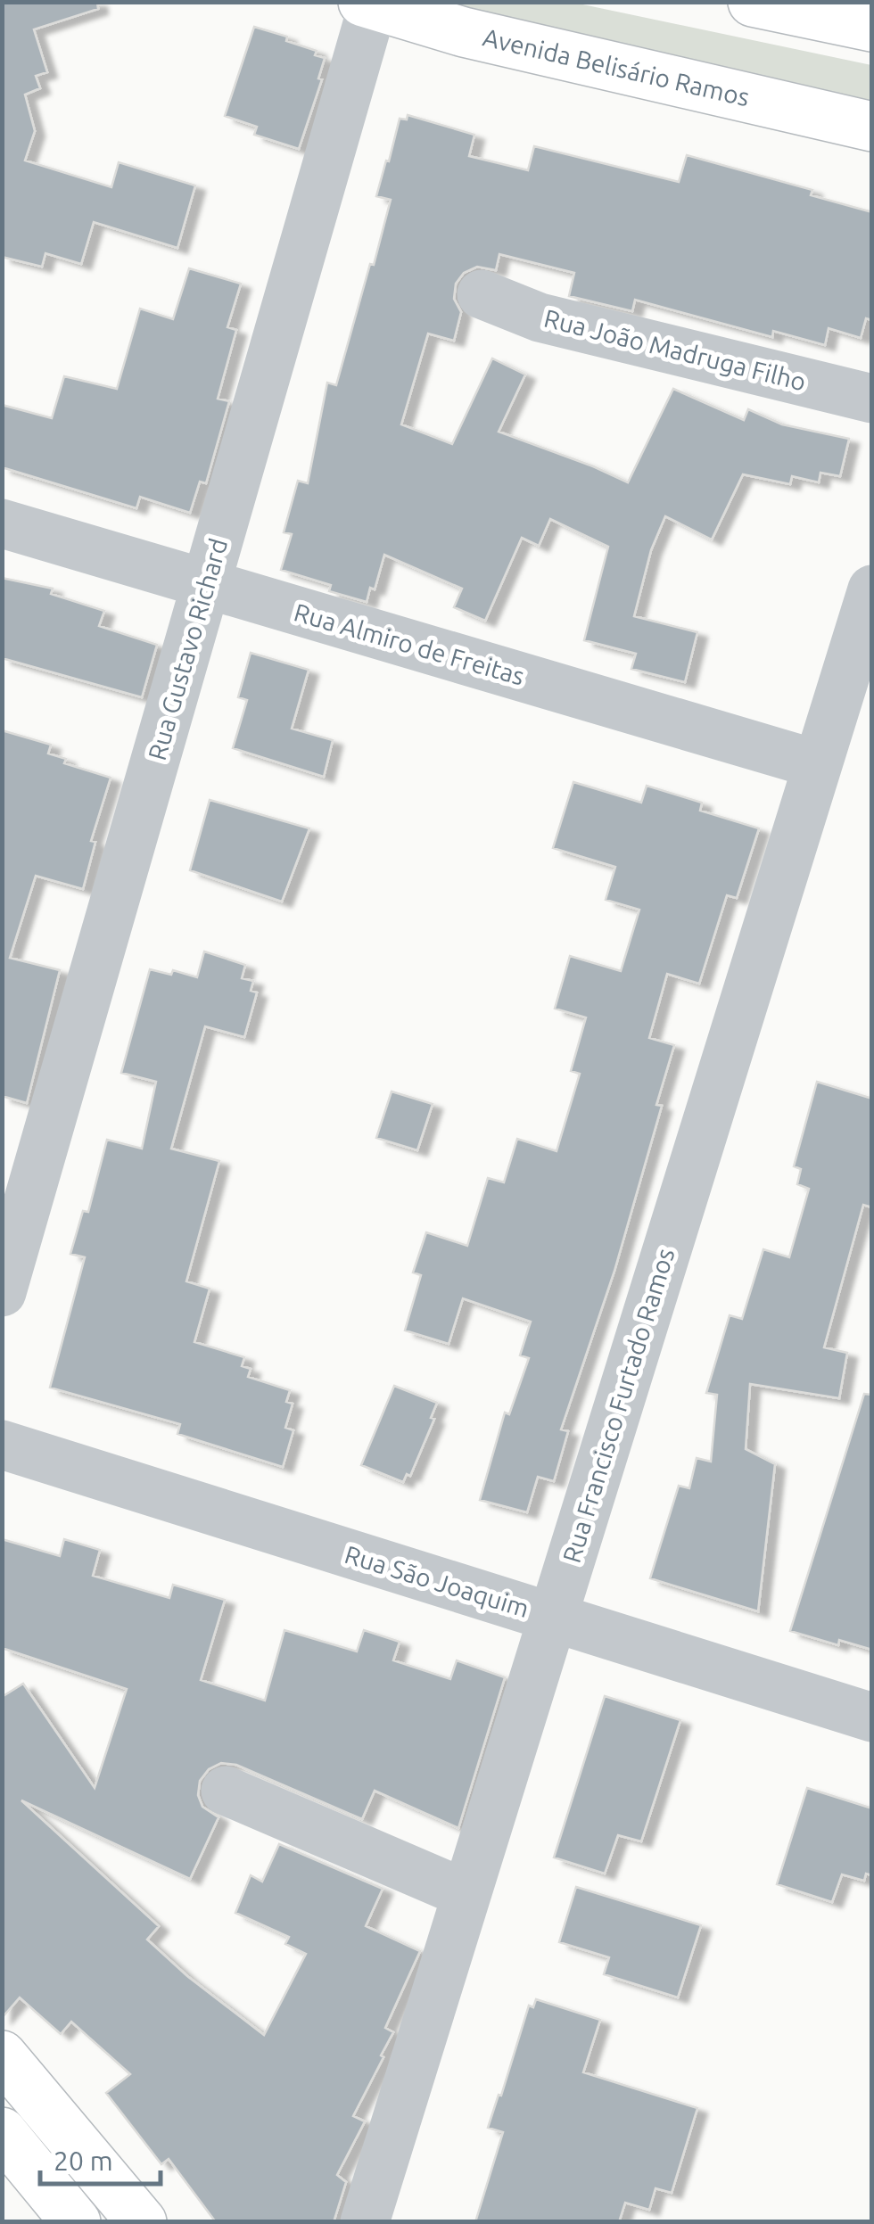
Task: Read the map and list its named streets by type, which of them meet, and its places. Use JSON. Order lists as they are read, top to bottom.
{
  "streets": {
    "main road": ["Avenida Belisário Ramos"],
    "street": [
      "Rua João Madruga Filho",
      "Rua Almiro de Freitas",
      "Rua Gustavo Richard",
      "Rua Francisco Furtado Ramos",
      "Rua São Joaquim"
    ]
  },
  "crossings": [
    ["Avenida Belisário Ramos", "Rua Gustavo Richard"],
    ["Rua Almiro de Freitas", "Rua Gustavo Richard"],
    ["Rua Almiro de Freitas", "Rua Francisco Furtado Ramos"],
    ["Rua Francisco Furtado Ramos", "Rua São Joaquim"]
  ],
  "scale_bar": "20 m"
}
